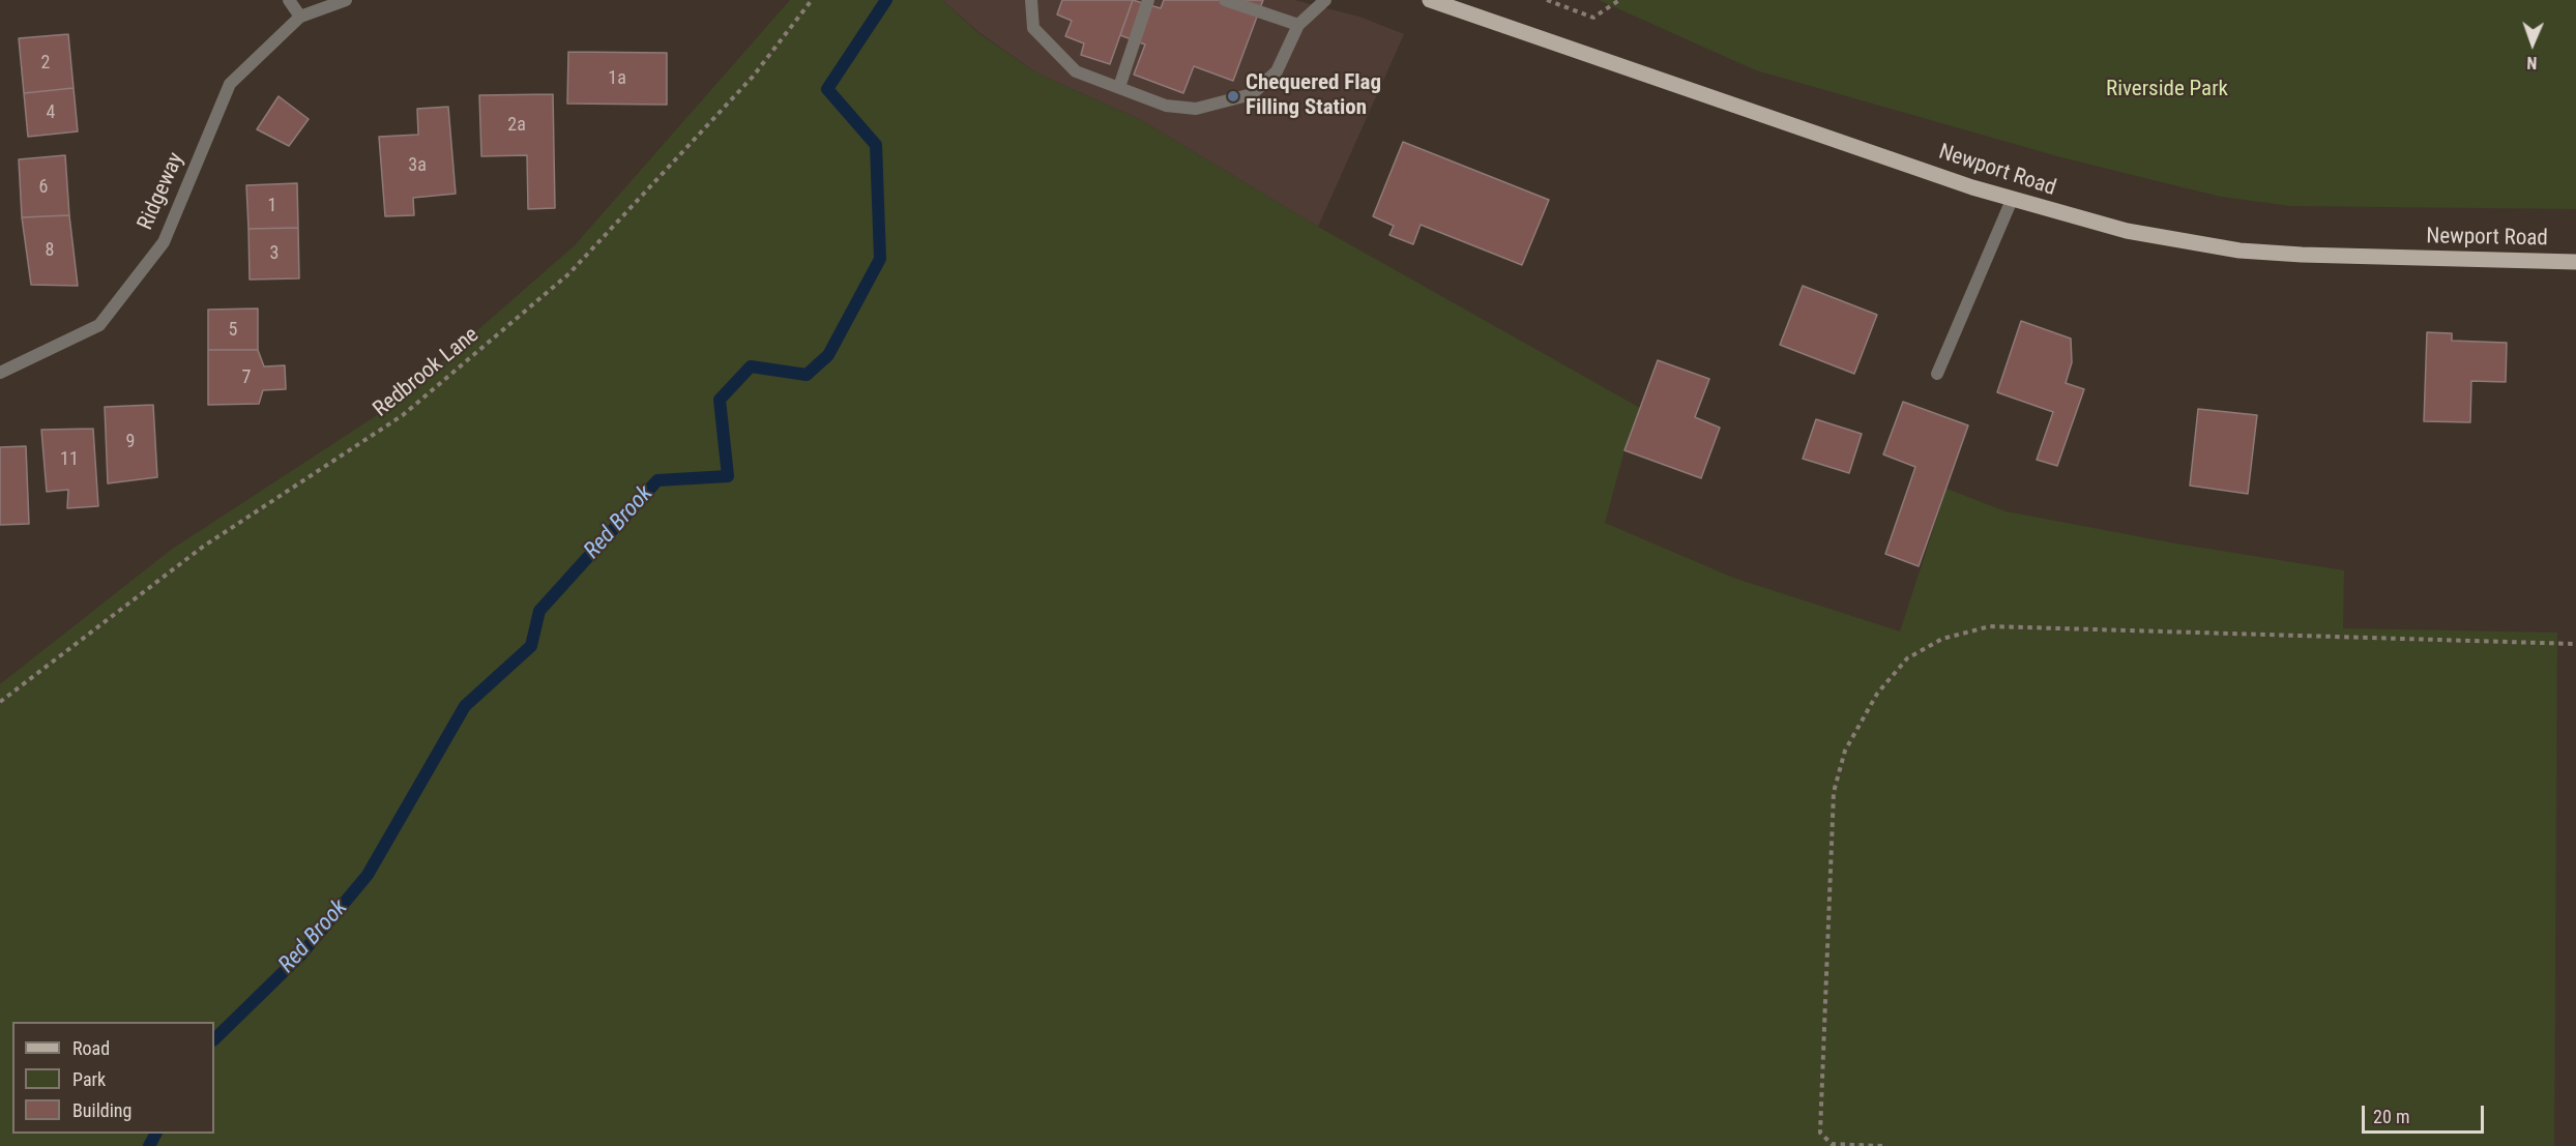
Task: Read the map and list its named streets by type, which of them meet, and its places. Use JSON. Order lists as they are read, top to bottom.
{
  "streets": {
    "main road": ["Newport Road"],
    "street": ["Ridgeway"],
    "path": ["Redbrook Lane"]
  },
  "water": ["Red Brook"],
  "parks": ["Riverside Park"],
  "places": ["Chequered Flag Filling Station"],
  "house_numbers": [
    "2",
    "1a",
    "4",
    "2a",
    "3a",
    "6",
    "1",
    "8",
    "3",
    "5",
    "7",
    "9",
    "11"
  ],
  "legend": ["Road", "Park", "Building"],
  "scale_bar": "20 m",
  "north": "bottom"
}
